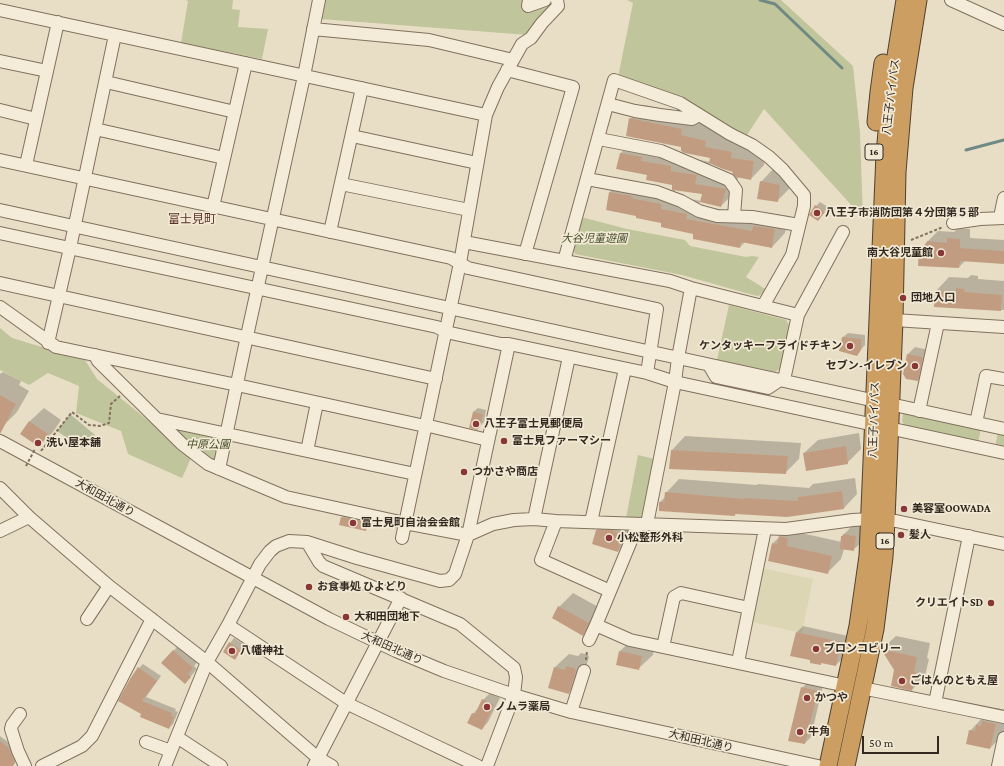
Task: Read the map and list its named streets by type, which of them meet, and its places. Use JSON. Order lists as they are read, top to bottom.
{
  "streets": {
    "highway": ["八王子バイパス", "16"],
    "street": ["大和田北通り"]
  },
  "crossings": [
    ["八王子バイパス", "16"]
  ],
  "districts": ["富士見町"],
  "parks": ["大谷児童遊園", "中原公園"],
  "places": [
    "八王子市消防団第４分団第５部",
    "南大谷児童館",
    "団地入口",
    "ケンタッキーフライドチキン",
    "セブン-イレブン",
    "八王子富士見郵便局",
    "富士見ファーマシー",
    "洗い屋本舗",
    "つかさや商店",
    "美容室OOWADA",
    "富士見町自治会会館",
    "髪人",
    "小松整形外科",
    "お食事処 ひよどり",
    "クリエイトSD",
    "大和田団地下",
    "ブロンコビリー",
    "八幡神社",
    "ごはんのともえ屋",
    "かつや",
    "ノムラ薬局",
    "牛角"
  ],
  "scale_bar": "50 m"
}
